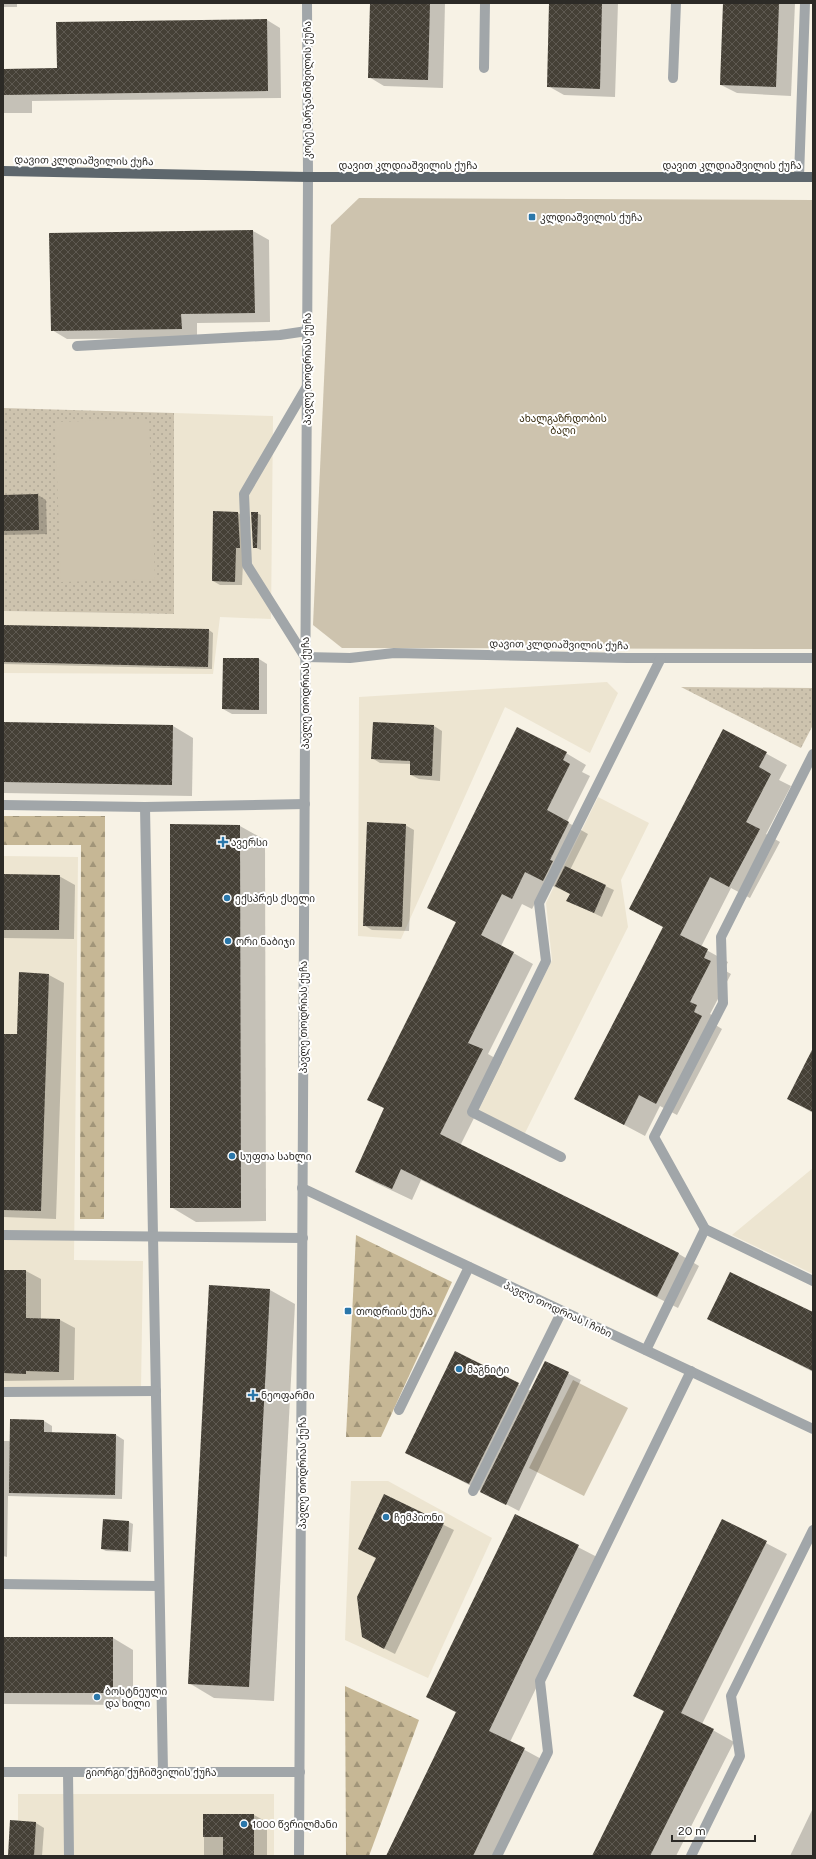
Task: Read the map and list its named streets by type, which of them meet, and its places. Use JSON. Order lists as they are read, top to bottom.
{
  "streets": {
    "main road": ["დავით კლდიაშვილის ქუჩა"],
    "street": [
      "კოტე მარჯანიშვილის ქუჩა",
      "პავლე თოდრიას ქუჩა",
      "პავლე თოდრიას I ჩიხი",
      "გიორგი ქუჩიშვილის ქუჩა"
    ]
  },
  "crossings": [
    ["კოტე მარჯანიშვილის ქუჩა", "დავით კლდიაშვილის ქუჩა"],
    ["კოტე მარჯანიშვილის ქუჩა", "პავლე თოდრიას ქუჩა"],
    ["დავით კლდიაშვილის ქუჩა", "პავლე თოდრიას ქუჩა"],
    ["პავლე თოდრიას ქუჩა", "პავლე თოდრიას I ჩიხი"],
    ["პავლე თოდრიას ქუჩა", "გიორგი ქუჩიშვილის ქუჩა"]
  ],
  "parks": ["ახალგაზრდობის ბაღი"],
  "places": {
    "transit": ["კლდიაშვილის ქუჩა", "თოდრიის ქუჩა"],
    "health": ["ავერსი", "ნეოფარმი"],
    "other": [
      "ექსპრეს ქსელი",
      "ორი ნაბიჯი",
      "სუფთა სახლი",
      "მაგნიტი",
      "ჩემპიონი",
      "ბოსტნეული და ხილი",
      "1000 წვრილმანი"
    ]
  },
  "scale_bar": "20 m"
}
